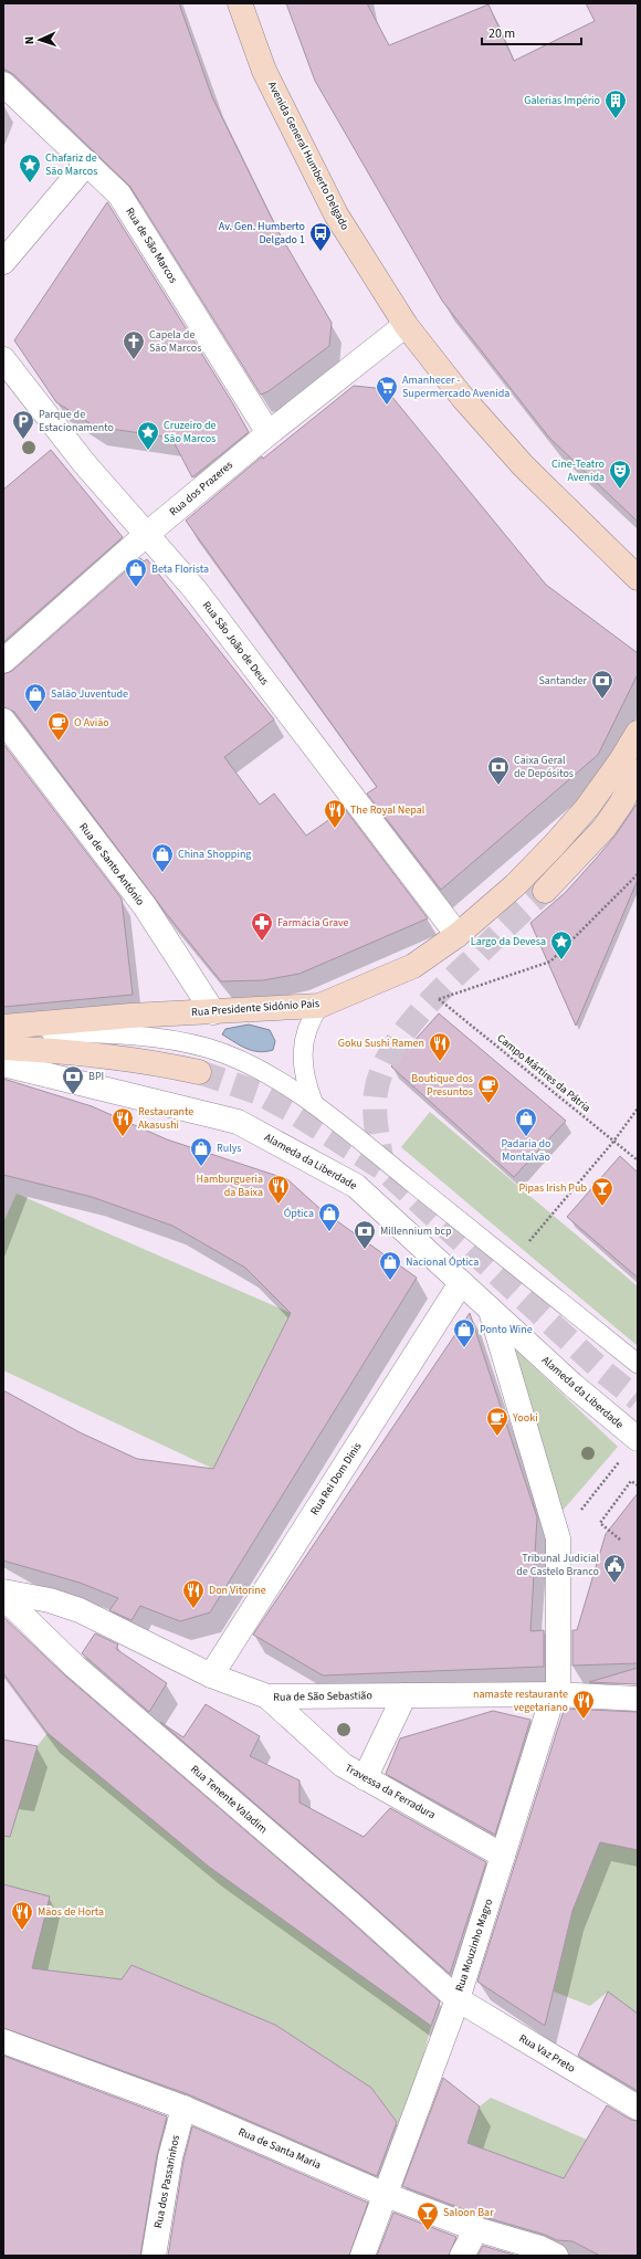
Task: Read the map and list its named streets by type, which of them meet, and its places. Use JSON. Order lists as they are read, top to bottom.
{
  "streets": {
    "main road": ["Avenida General Humberto Delgado", "Rua Presidente Sidónio Pais"],
    "street": [
      "Rua de São Marcos",
      "Rua dos Prazeres",
      "Rua São João de Deus",
      "Rua de Santo António",
      "Alameda da Liberdade",
      "Rua Rei Dom Dinis",
      "Rua de São Sebastião",
      "Travessa da Ferradura",
      "Rua Tenente Valadim",
      "Rua Mouzinho Magro",
      "Rua Vaz Preto",
      "Rua de Santa Maria",
      "Rua dos Passarinhos"
    ],
    "path": ["Campo Mártires da Pátria"]
  },
  "crossings": [
    ["Avenida General Humberto Delgado", "Rua dos Prazeres"],
    ["Rua de São Marcos", "Rua dos Prazeres"],
    ["Rua dos Prazeres", "Rua São João de Deus"],
    ["Rua São João de Deus", "Rua Presidente Sidónio Pais"],
    ["Rua de Santo António", "Rua Presidente Sidónio Pais"],
    ["Alameda da Liberdade", "Rua Rei Dom Dinis"],
    ["Rua Rei Dom Dinis", "Rua de São Sebastião"],
    ["Rua de São Sebastião", "Travessa da Ferradura"],
    ["Rua de São Sebastião", "Rua Mouzinho Magro"],
    ["Travessa da Ferradura", "Rua Mouzinho Magro"],
    ["Rua Tenente Valadim", "Rua Mouzinho Magro"],
    ["Rua Tenente Valadim", "Rua Vaz Preto"],
    ["Rua Mouzinho Magro", "Rua Vaz Preto"],
    ["Rua Mouzinho Magro", "Rua de Santa Maria"],
    ["Rua de Santa Maria", "Rua dos Passarinhos"]
  ],
  "places": {
    "building": ["Galerias Império"],
    "place": ["Chafariz de São Marcos", "Cruzeiro de São Marcos", "Largo da Devesa"],
    "bus stop": ["Av. Gen. Humberto Delgado 1"],
    "church": ["Capela de São Marcos"],
    "supermarket": ["Amanhecer - Supermercado Avenida"],
    "parking": ["Parque de Estacionamento"],
    "theatre": ["Cine-Teatro Avenida"],
    "shop": [
      "Beta Florista",
      "Salão Juventude",
      "China Shopping",
      "Padaria do Montalvão",
      "Rulys",
      "Óptica",
      "Nacional Óptica",
      "Ponto Wine"
    ],
    "bank": [
      "Santander",
      "Caixa Geral de Depósitos",
      "BPI",
      "Millennium bcp"
    ],
    "cafe": ["O Avião", "Boutique dos Presuntos", "Yooki"],
    "restaurant": [
      "The Royal Nepal",
      "Goku Sushi Ramen",
      "Restaurante Akasushi",
      "Hamburgueria da Baixa",
      "Don Vitorine",
      "namaste restaurante vegetariano",
      "Mãos de Horta"
    ],
    "pharmacy": ["Farmácia Grave"],
    "bar": ["Pipas Irish Pub", "Saloon Bar"],
    "public building": ["Tribunal Judicial de Castelo Branco"]
  },
  "scale_bar": "20 m",
  "north": "left"
}
